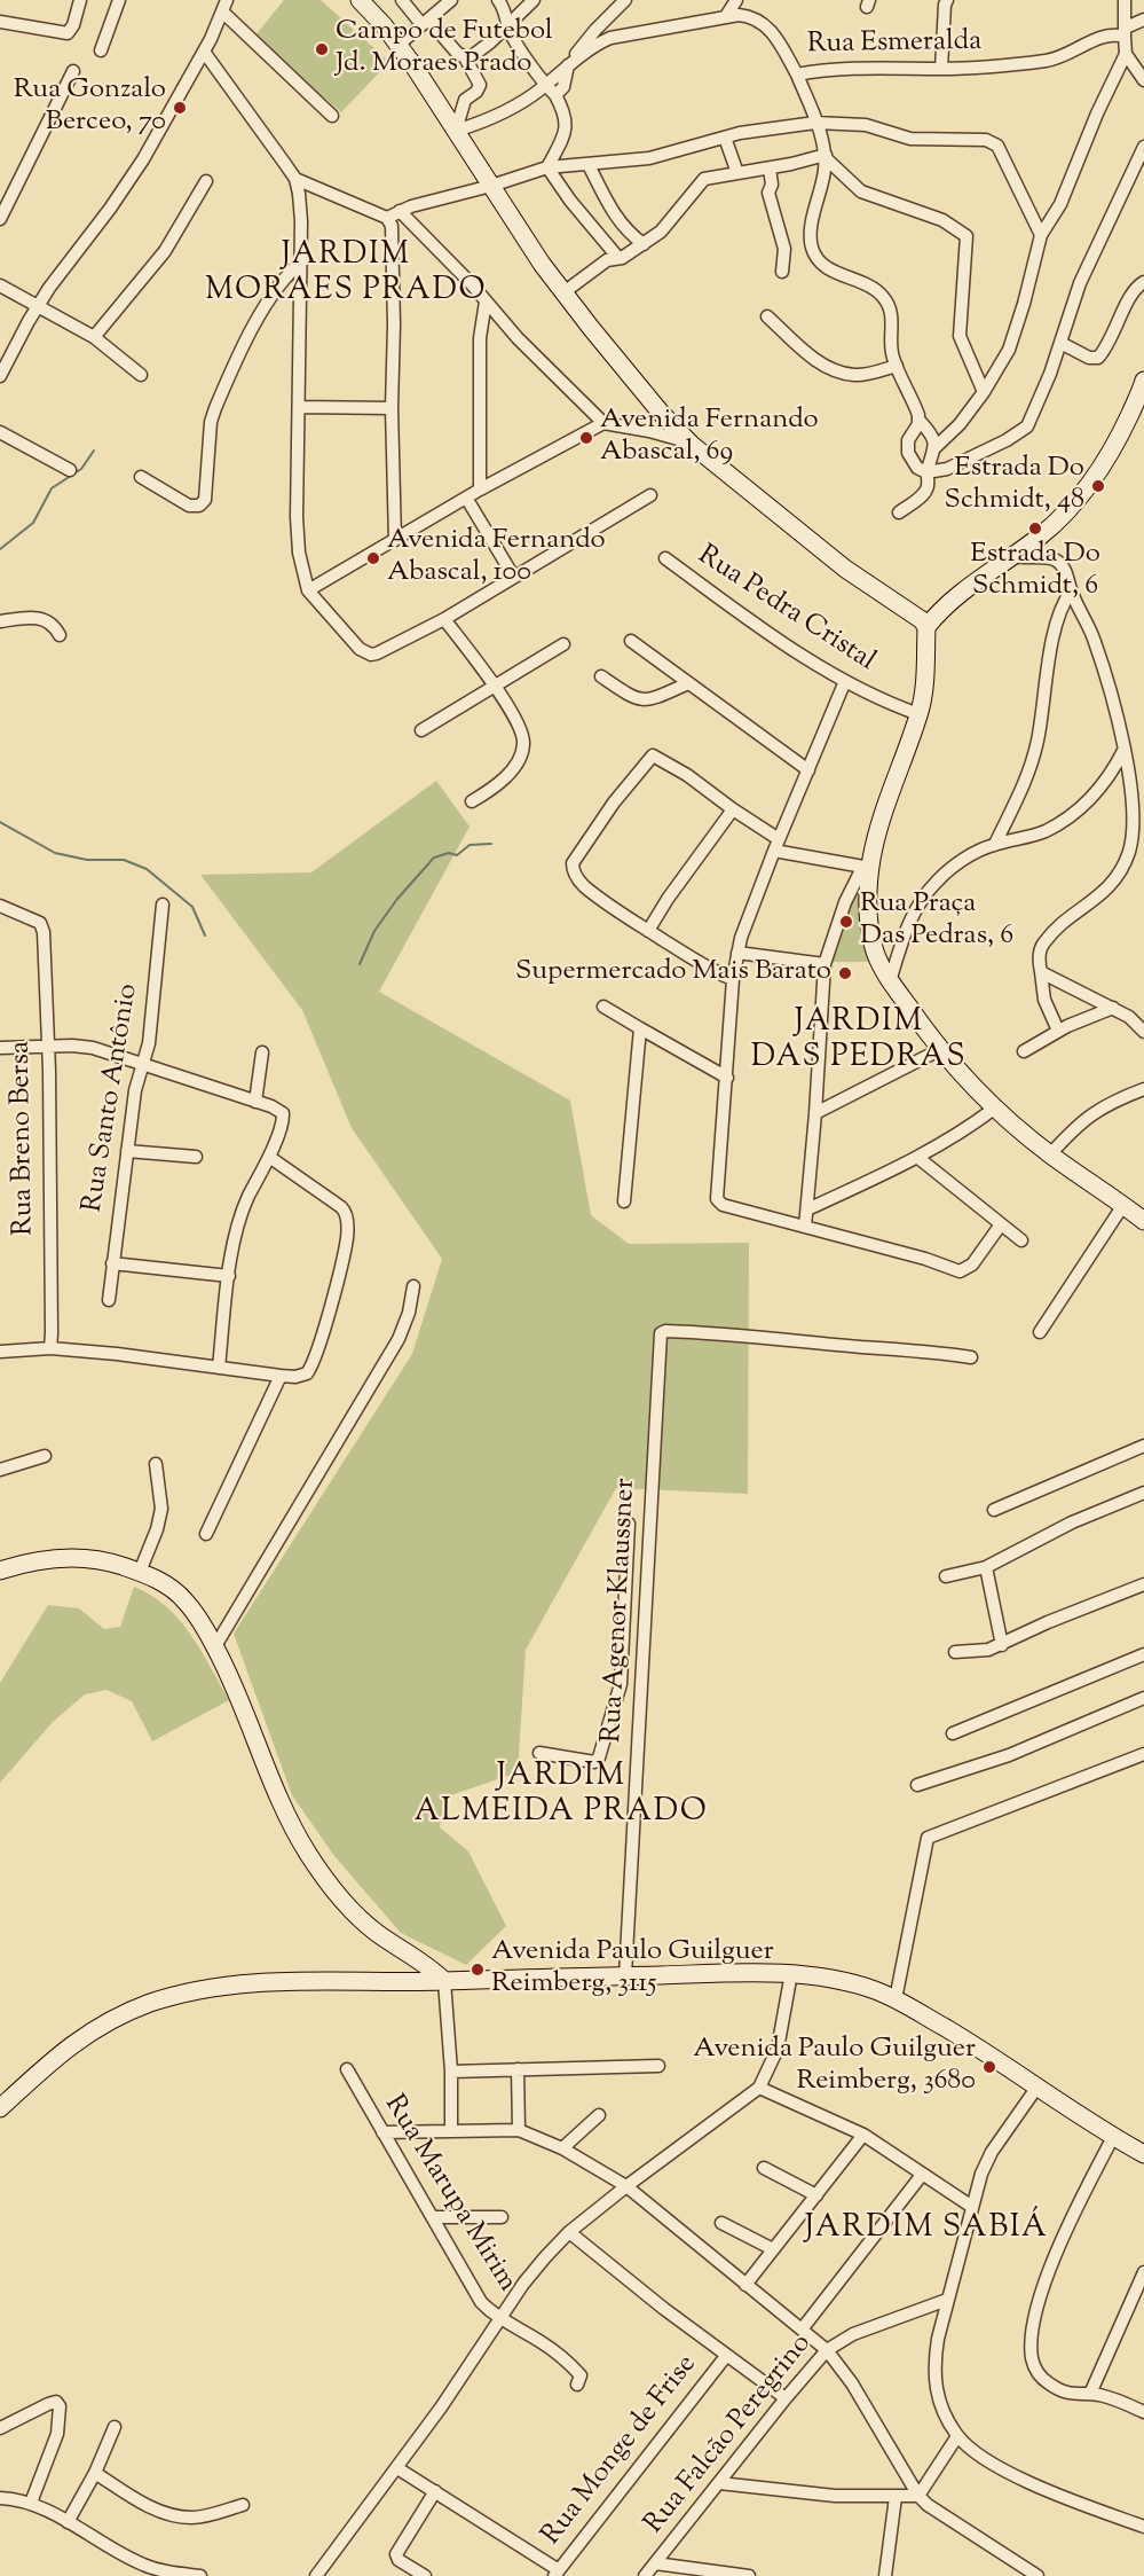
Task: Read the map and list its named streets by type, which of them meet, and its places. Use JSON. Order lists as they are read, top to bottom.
{
  "streets": {
    "street": [
      "Rua Esmeralda",
      "Rua Pedra Cristal",
      "Rua Santo Antônio",
      "Rua Breno Bersa",
      "Rua Agenor Klaussner",
      "Rua Marupa Mirim",
      "Rua Falcão Peregrino",
      "Rua Monge de Frise"
    ]
  },
  "districts": [
    "JARDIM MORAES PRADO",
    "JARDIM DAS PEDRAS",
    "JARDIM ALMEIDA PRADO",
    "JARDIM SABIÁ"
  ],
  "places": [
    "Campo de Futebol Jd. Moraes Prado",
    "Rua Gonzalo Berceo, 70",
    "Avenida Fernando Abascal, 69",
    "Estrada Do Schmidt, 48",
    "Estrada Do Schmidt, 6",
    "Avenida Fernando Abascal, 100",
    "Rua Praça Das Pedras, 6",
    "Supermercado Mais Barato",
    "Avenida Paulo Guilguer Reimberg, 3115",
    "Avenida Paulo Guilguer Reimberg, 3680"
  ]
}
